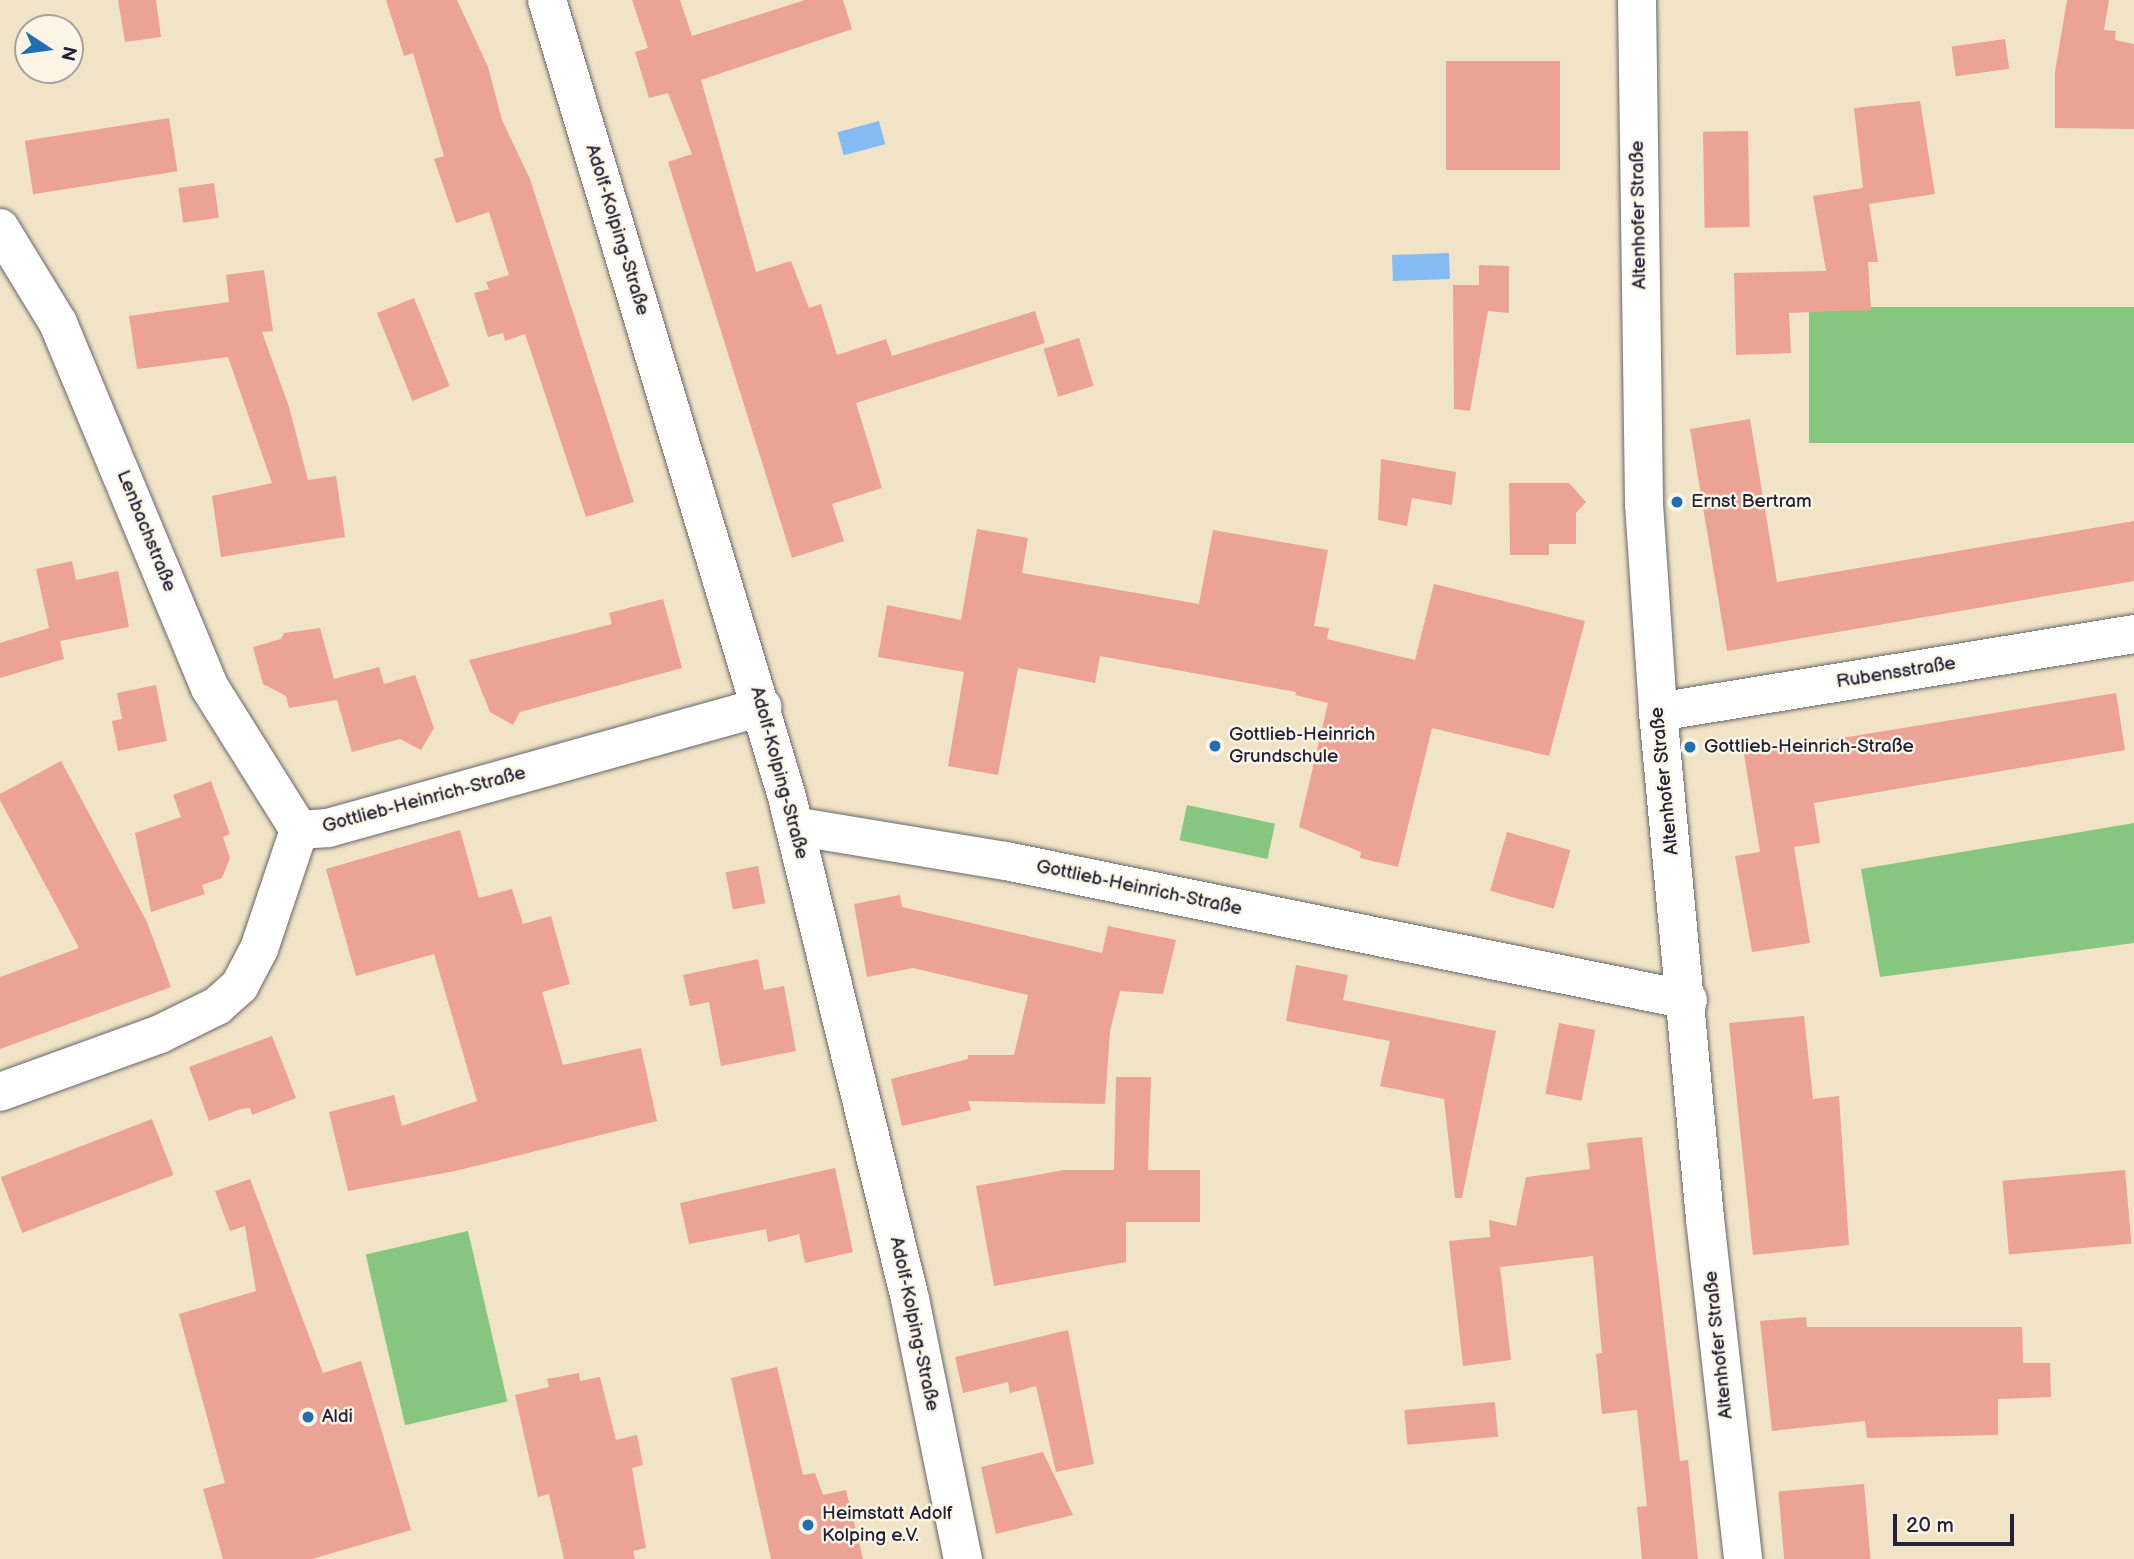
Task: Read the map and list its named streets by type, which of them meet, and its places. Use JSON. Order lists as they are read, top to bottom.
{
  "streets": {
    "street": [
      "Altenhofer Straße",
      "Adolf-Kolping-Straße",
      "Lenbachstraße",
      "Rubensstraße",
      "Gottlieb-Heinrich-Straße"
    ]
  },
  "crossings": [
    ["Altenhofer Straße", "Rubensstraße"],
    ["Altenhofer Straße", "Gottlieb-Heinrich-Straße"],
    ["Adolf-Kolping-Straße", "Gottlieb-Heinrich-Straße"],
    ["Lenbachstraße", "Gottlieb-Heinrich-Straße"]
  ],
  "places": [
    "Ernst Bertram",
    "Gottlieb-Heinrich Grundschule",
    "Gottlieb-Heinrich-Straße",
    "Aldi",
    "Heimstatt Adolf Kolping e.V."
  ],
  "scale_bar": "20 m",
  "north": "right"
}
